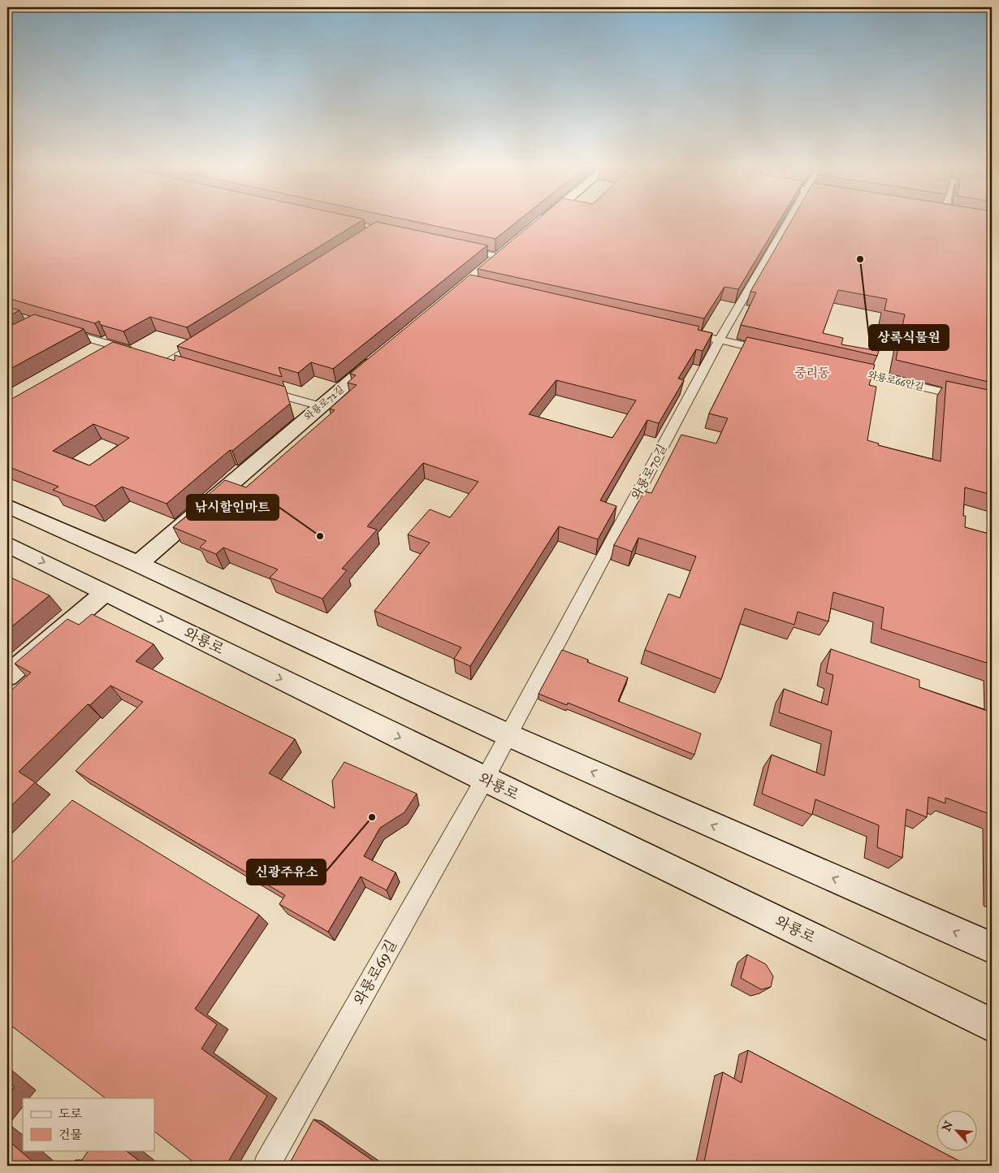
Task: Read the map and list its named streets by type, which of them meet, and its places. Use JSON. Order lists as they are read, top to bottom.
{
  "streets": {
    "main road": ["와룡로72길", "와룡로"],
    "street": ["와룡로66안길", "와룡로70길", "와룡로69길"]
  },
  "crossings": [
    ["와룡로70길", "와룡로"],
    ["와룡로70길", "와룡로69길"],
    ["와룡로", "와룡로69길"]
  ],
  "districts": ["중리동"],
  "places": ["상록식물원", "낚시할인마트", "신광주유소"],
  "legend": ["도로", "건물"],
  "north": "top left"
}
